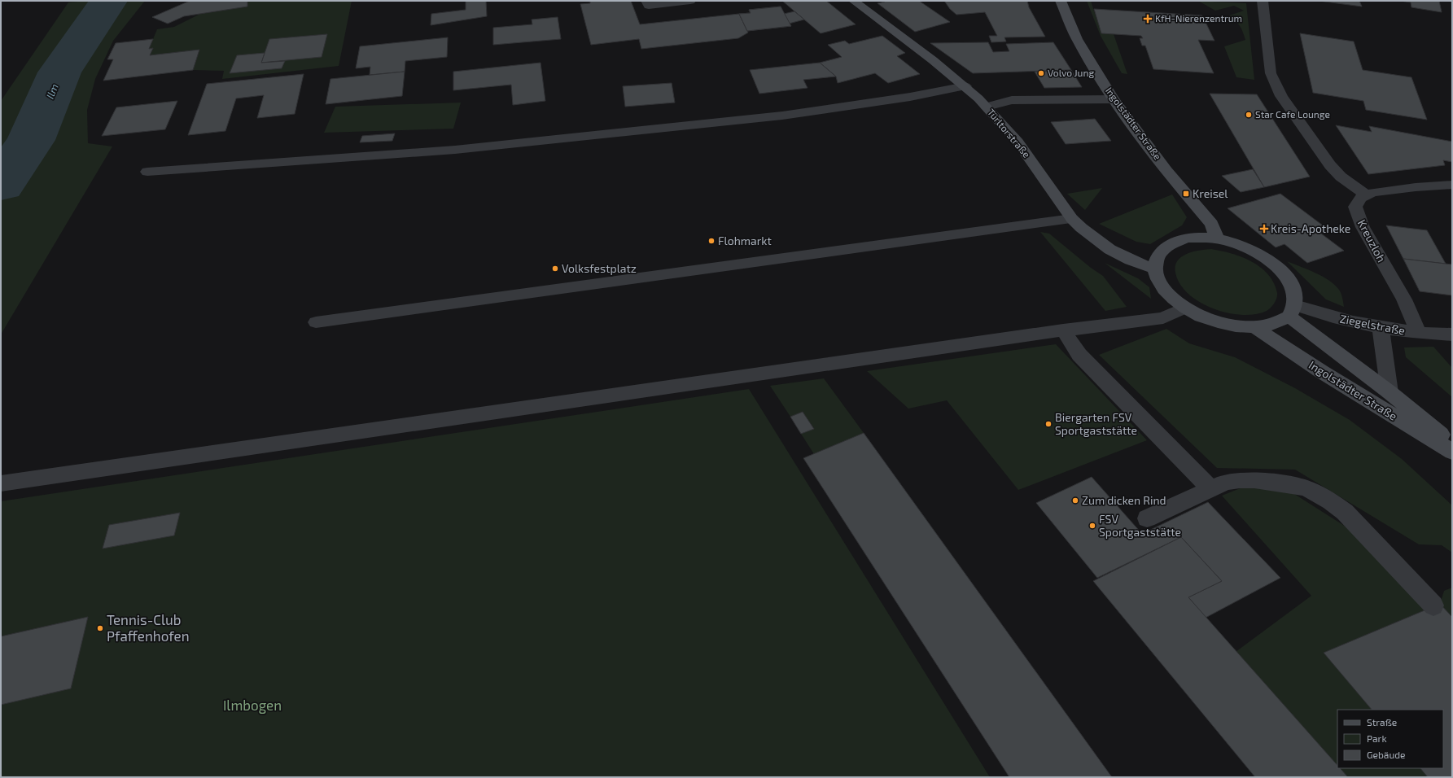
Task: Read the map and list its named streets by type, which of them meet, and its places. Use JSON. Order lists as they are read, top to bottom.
{
  "streets": {
    "street": [
      "Ingolstädter Straße",
      "Türltorstraße",
      "Kreuzloh",
      "Ziegelstraße"
    ]
  },
  "crossings": [
    ["Ingolstädter Straße", "Türltorstraße"],
    ["Ingolstädter Straße", "Ziegelstraße"],
    ["Türltorstraße", "Ziegelstraße"],
    ["Kreuzloh", "Ziegelstraße"]
  ],
  "water": ["Ilm"],
  "parks": ["Ilmbogen"],
  "places": {
    "health": ["KfH-Nierenzentrum", "Kreis-Apotheke"],
    "other": [
      "Volvo Jung",
      "Star Cafe Lounge",
      "Flohmarkt",
      "Volksfestplatz",
      "Biergarten FSV Sportgaststätte",
      "Zum dicken Rind",
      "FSV Sportgaststätte",
      "Tennis-Club Pfaffenhofen"
    ],
    "transit": ["Kreisel"]
  },
  "legend": ["Straße", "Park", "Gebäude"]
}
